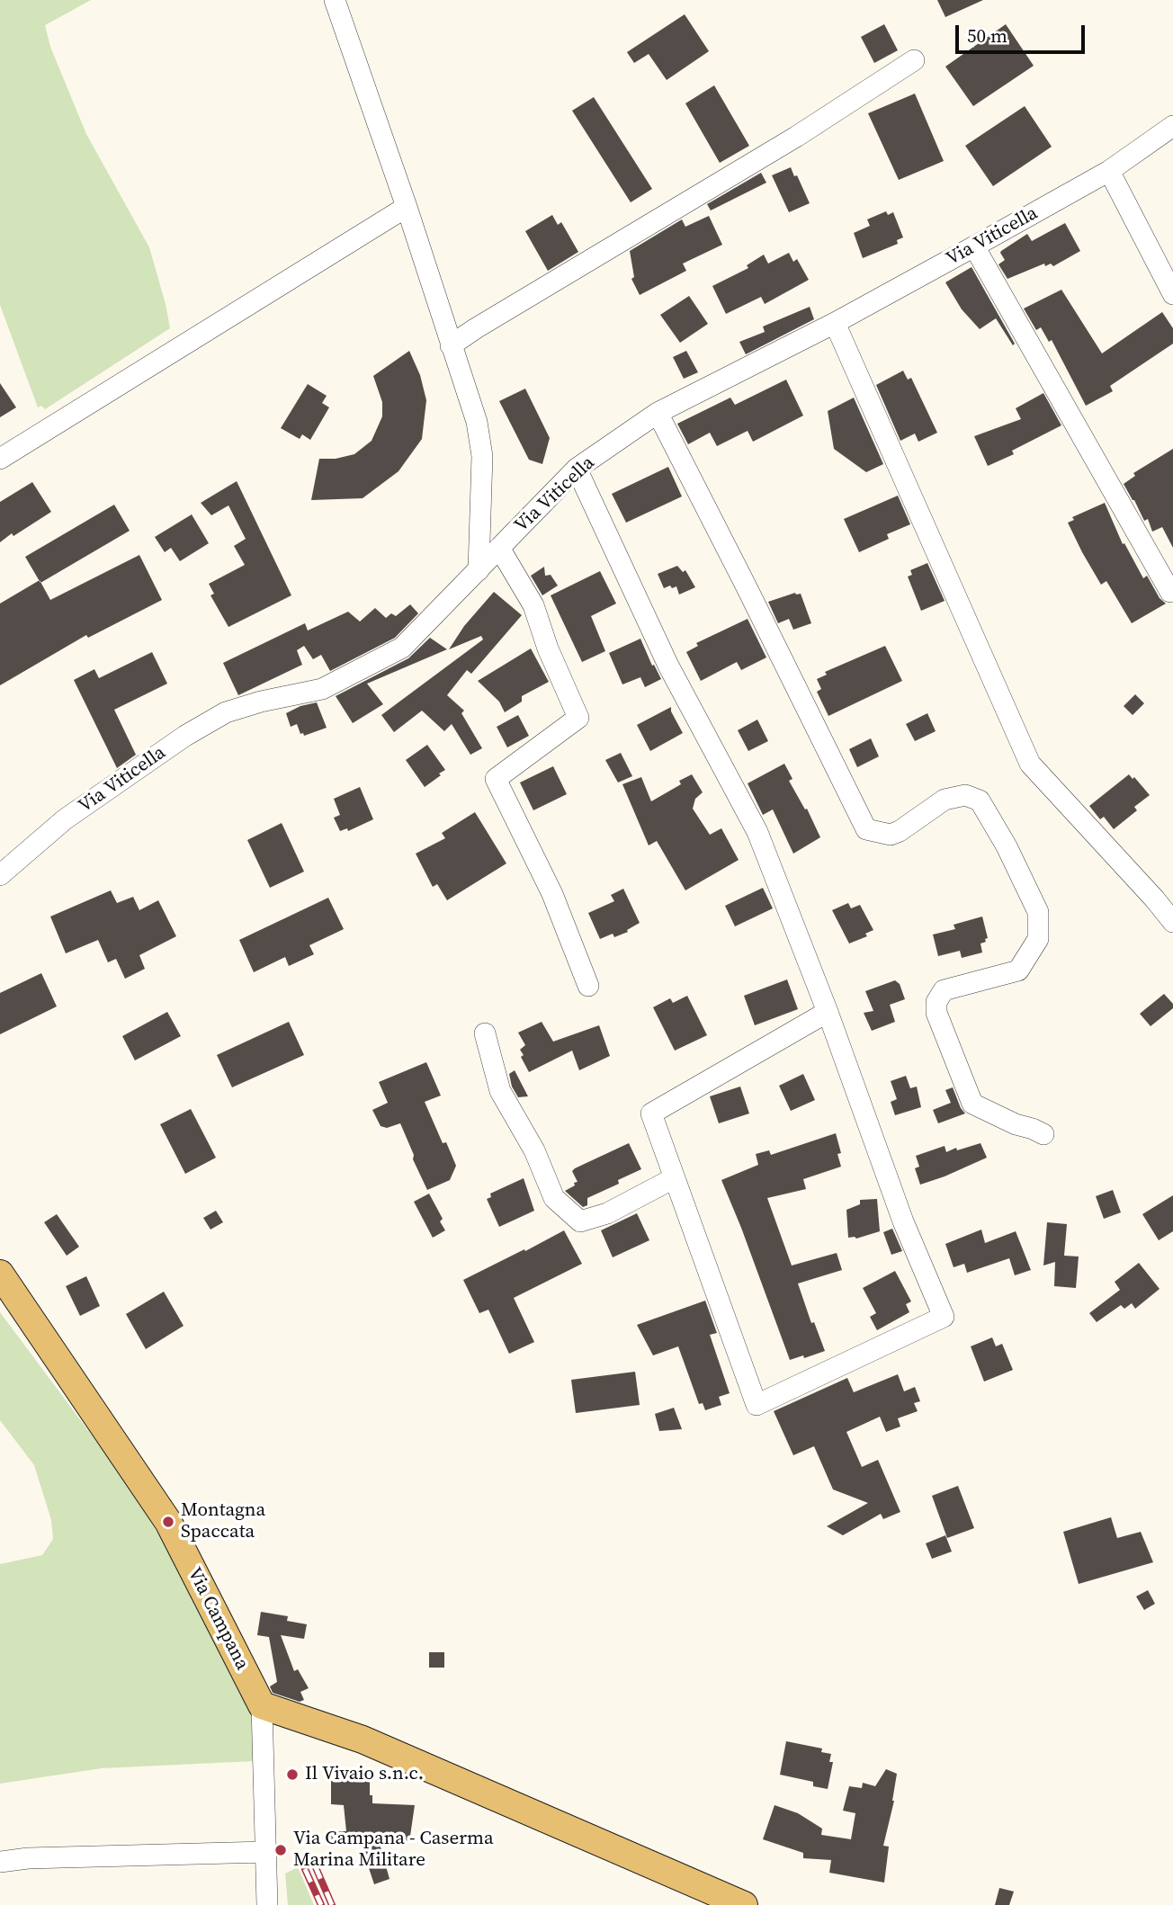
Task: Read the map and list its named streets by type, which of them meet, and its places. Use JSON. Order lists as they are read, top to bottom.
{
  "streets": {
    "main road": ["Via Campana"],
    "street": ["Via Viticella"]
  },
  "places": ["Montagna Spaccata", "Il Vivaio s.n.c.", "Via Campana - Caserma Marina Militare"],
  "scale_bar": "50 m"
}
